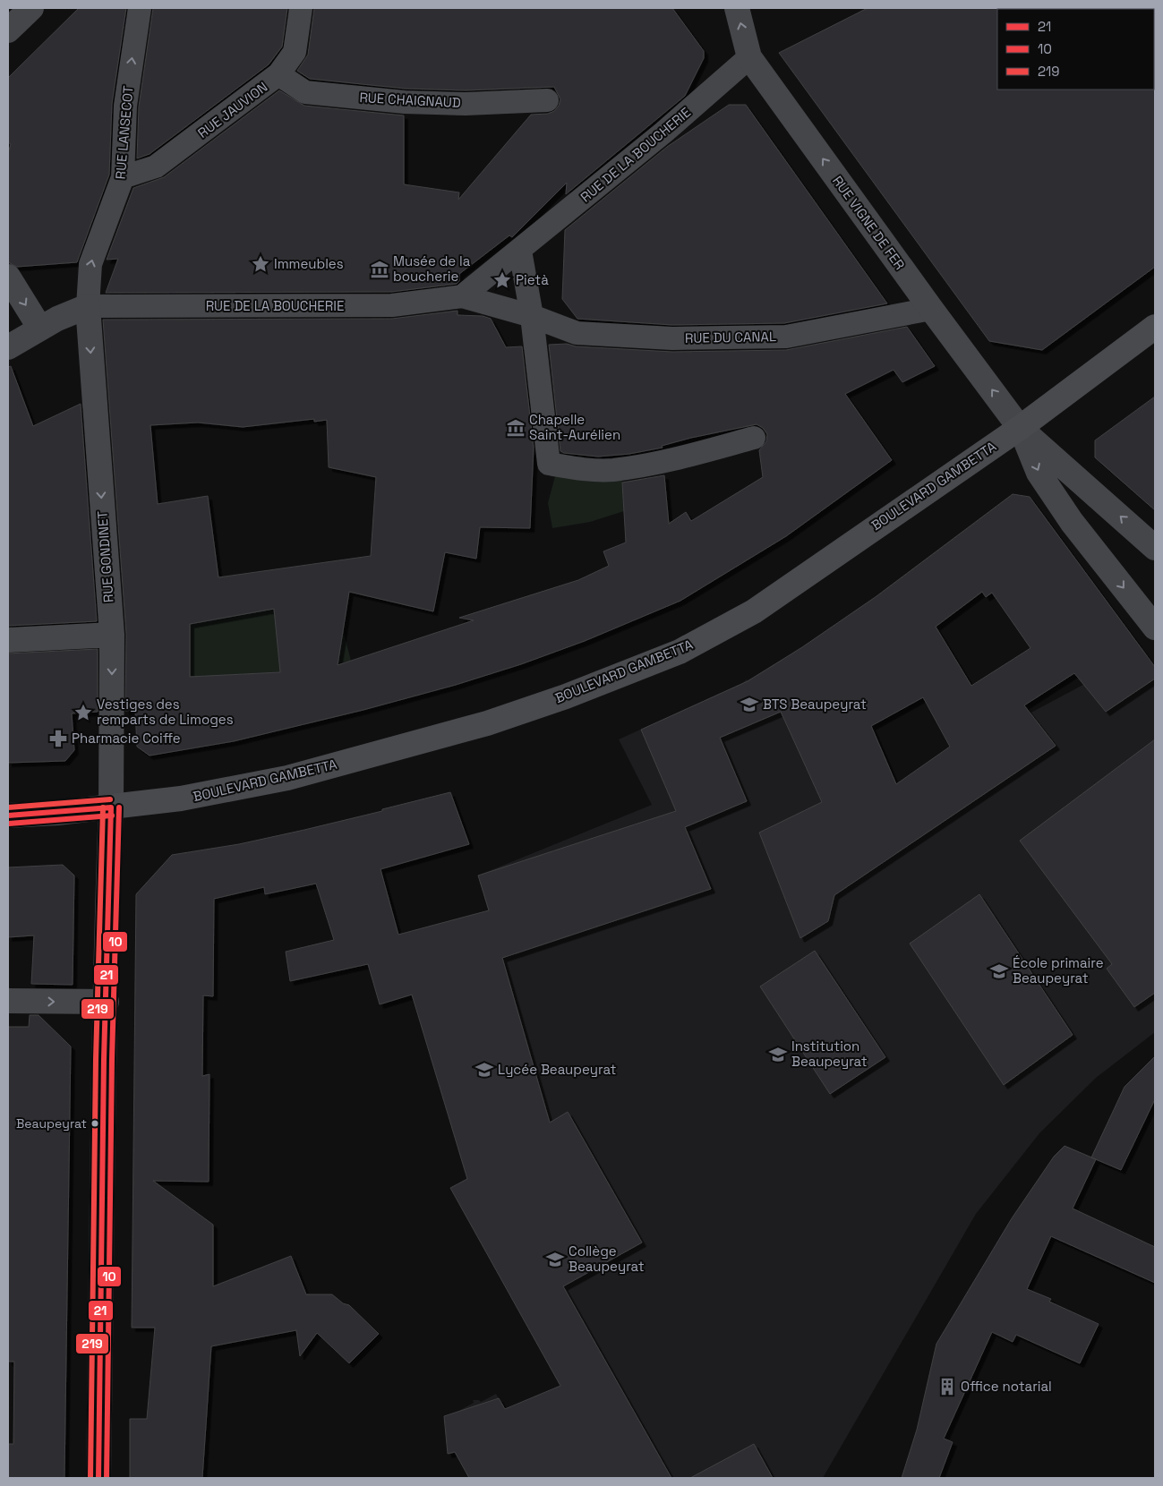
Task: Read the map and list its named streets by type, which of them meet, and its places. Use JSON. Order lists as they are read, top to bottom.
{
  "streets": {
    "main road": ["BOULEVARD GAMBETTA"],
    "street": [
      "RUE CHAIGNAUD",
      "RUE JAUVION",
      "RUE LANSECOT",
      "RUE DE LA BOUCHERIE",
      "RUE VIGNE DE FER",
      "RUE DU CANAL",
      "RUE GONDINET"
    ]
  },
  "crossings": [
    ["RUE CHAIGNAUD", "RUE JAUVION"],
    ["RUE JAUVION", "RUE LANSECOT"],
    ["RUE LANSECOT", "RUE DE LA BOUCHERIE"],
    ["RUE LANSECOT", "RUE GONDINET"],
    ["RUE DE LA BOUCHERIE", "RUE VIGNE DE FER"],
    ["RUE DE LA BOUCHERIE", "RUE DU CANAL"],
    ["RUE DE LA BOUCHERIE", "RUE GONDINET"],
    ["RUE VIGNE DE FER", "RUE DU CANAL"],
    ["RUE VIGNE DE FER", "BOULEVARD GAMBETTA"],
    ["BOULEVARD GAMBETTA", "RUE GONDINET"]
  ],
  "one_way": ["RUE LANSECOT", "RUE VIGNE DE FER", "RUE GONDINET"],
  "places": {
    "place": ["Immeubles", "Pietà", "Vestiges des remparts de Limoges"],
    "museum": ["Musée de la boucherie", "Chapelle Saint-Aurélien"],
    "school or university": [
      "BTS Beaupeyrat",
      "École primaire Beaupeyrat",
      "Institution Beaupeyrat",
      "Lycée Beaupeyrat",
      "Collège Beaupeyrat"
    ],
    "pharmacy": ["Pharmacie Coiffe"],
    "other": ["Beaupeyrat"],
    "building": ["Office notarial"]
  },
  "lines": ["transit line 219", "transit line 21", "transit line 10"],
  "legend": ["21", "10", "219"]
}
